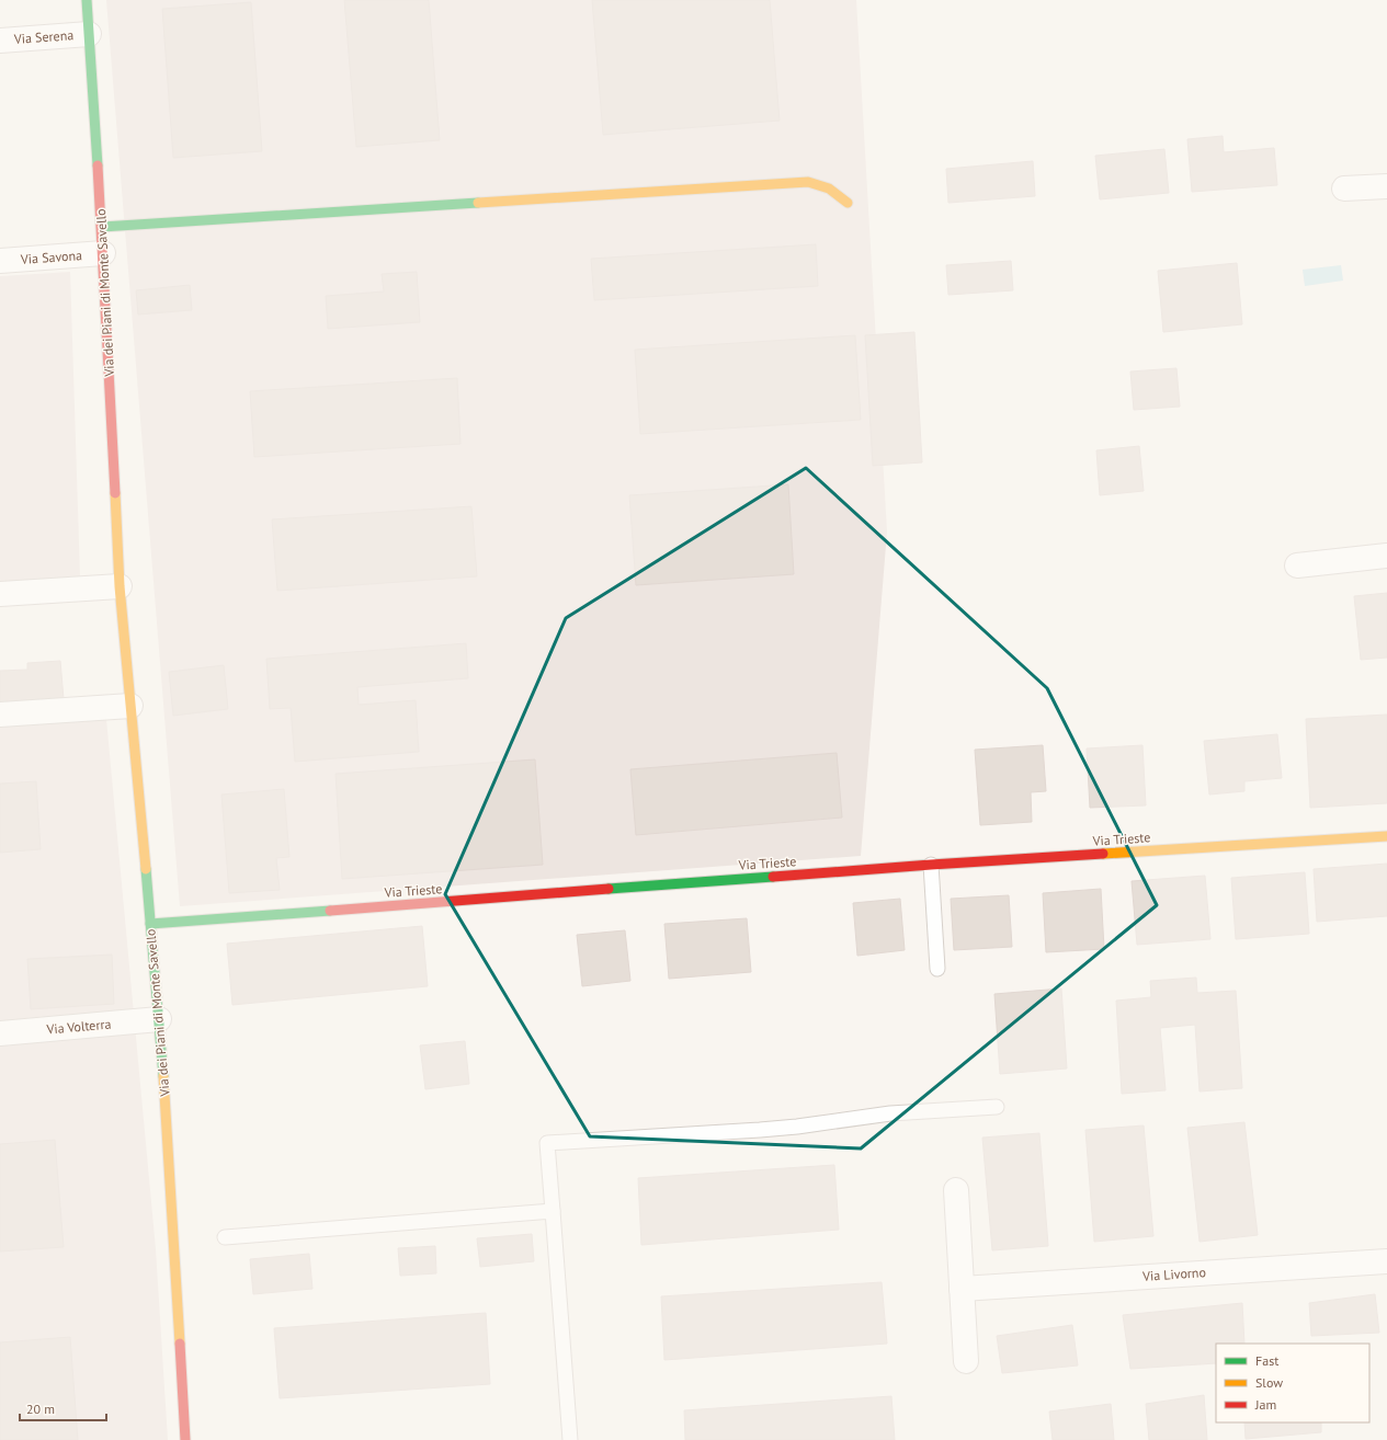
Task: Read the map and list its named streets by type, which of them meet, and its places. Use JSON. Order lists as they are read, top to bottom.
{
  "streets": {
    "street": [
      "Via Serena",
      "Via Savona",
      "Via dei Piani di Monte Savello",
      "Via Trieste",
      "Via Volterra",
      "Via Livorno"
    ]
  },
  "crossings": [
    ["Via Serena", "Via dei Piani di Monte Savello"],
    ["Via Savona", "Via dei Piani di Monte Savello"],
    ["Via dei Piani di Monte Savello", "Via Trieste"],
    ["Via dei Piani di Monte Savello", "Via Volterra"]
  ],
  "legend": ["Fast", "Slow", "Jam"],
  "scale_bar": "20 m"
}
